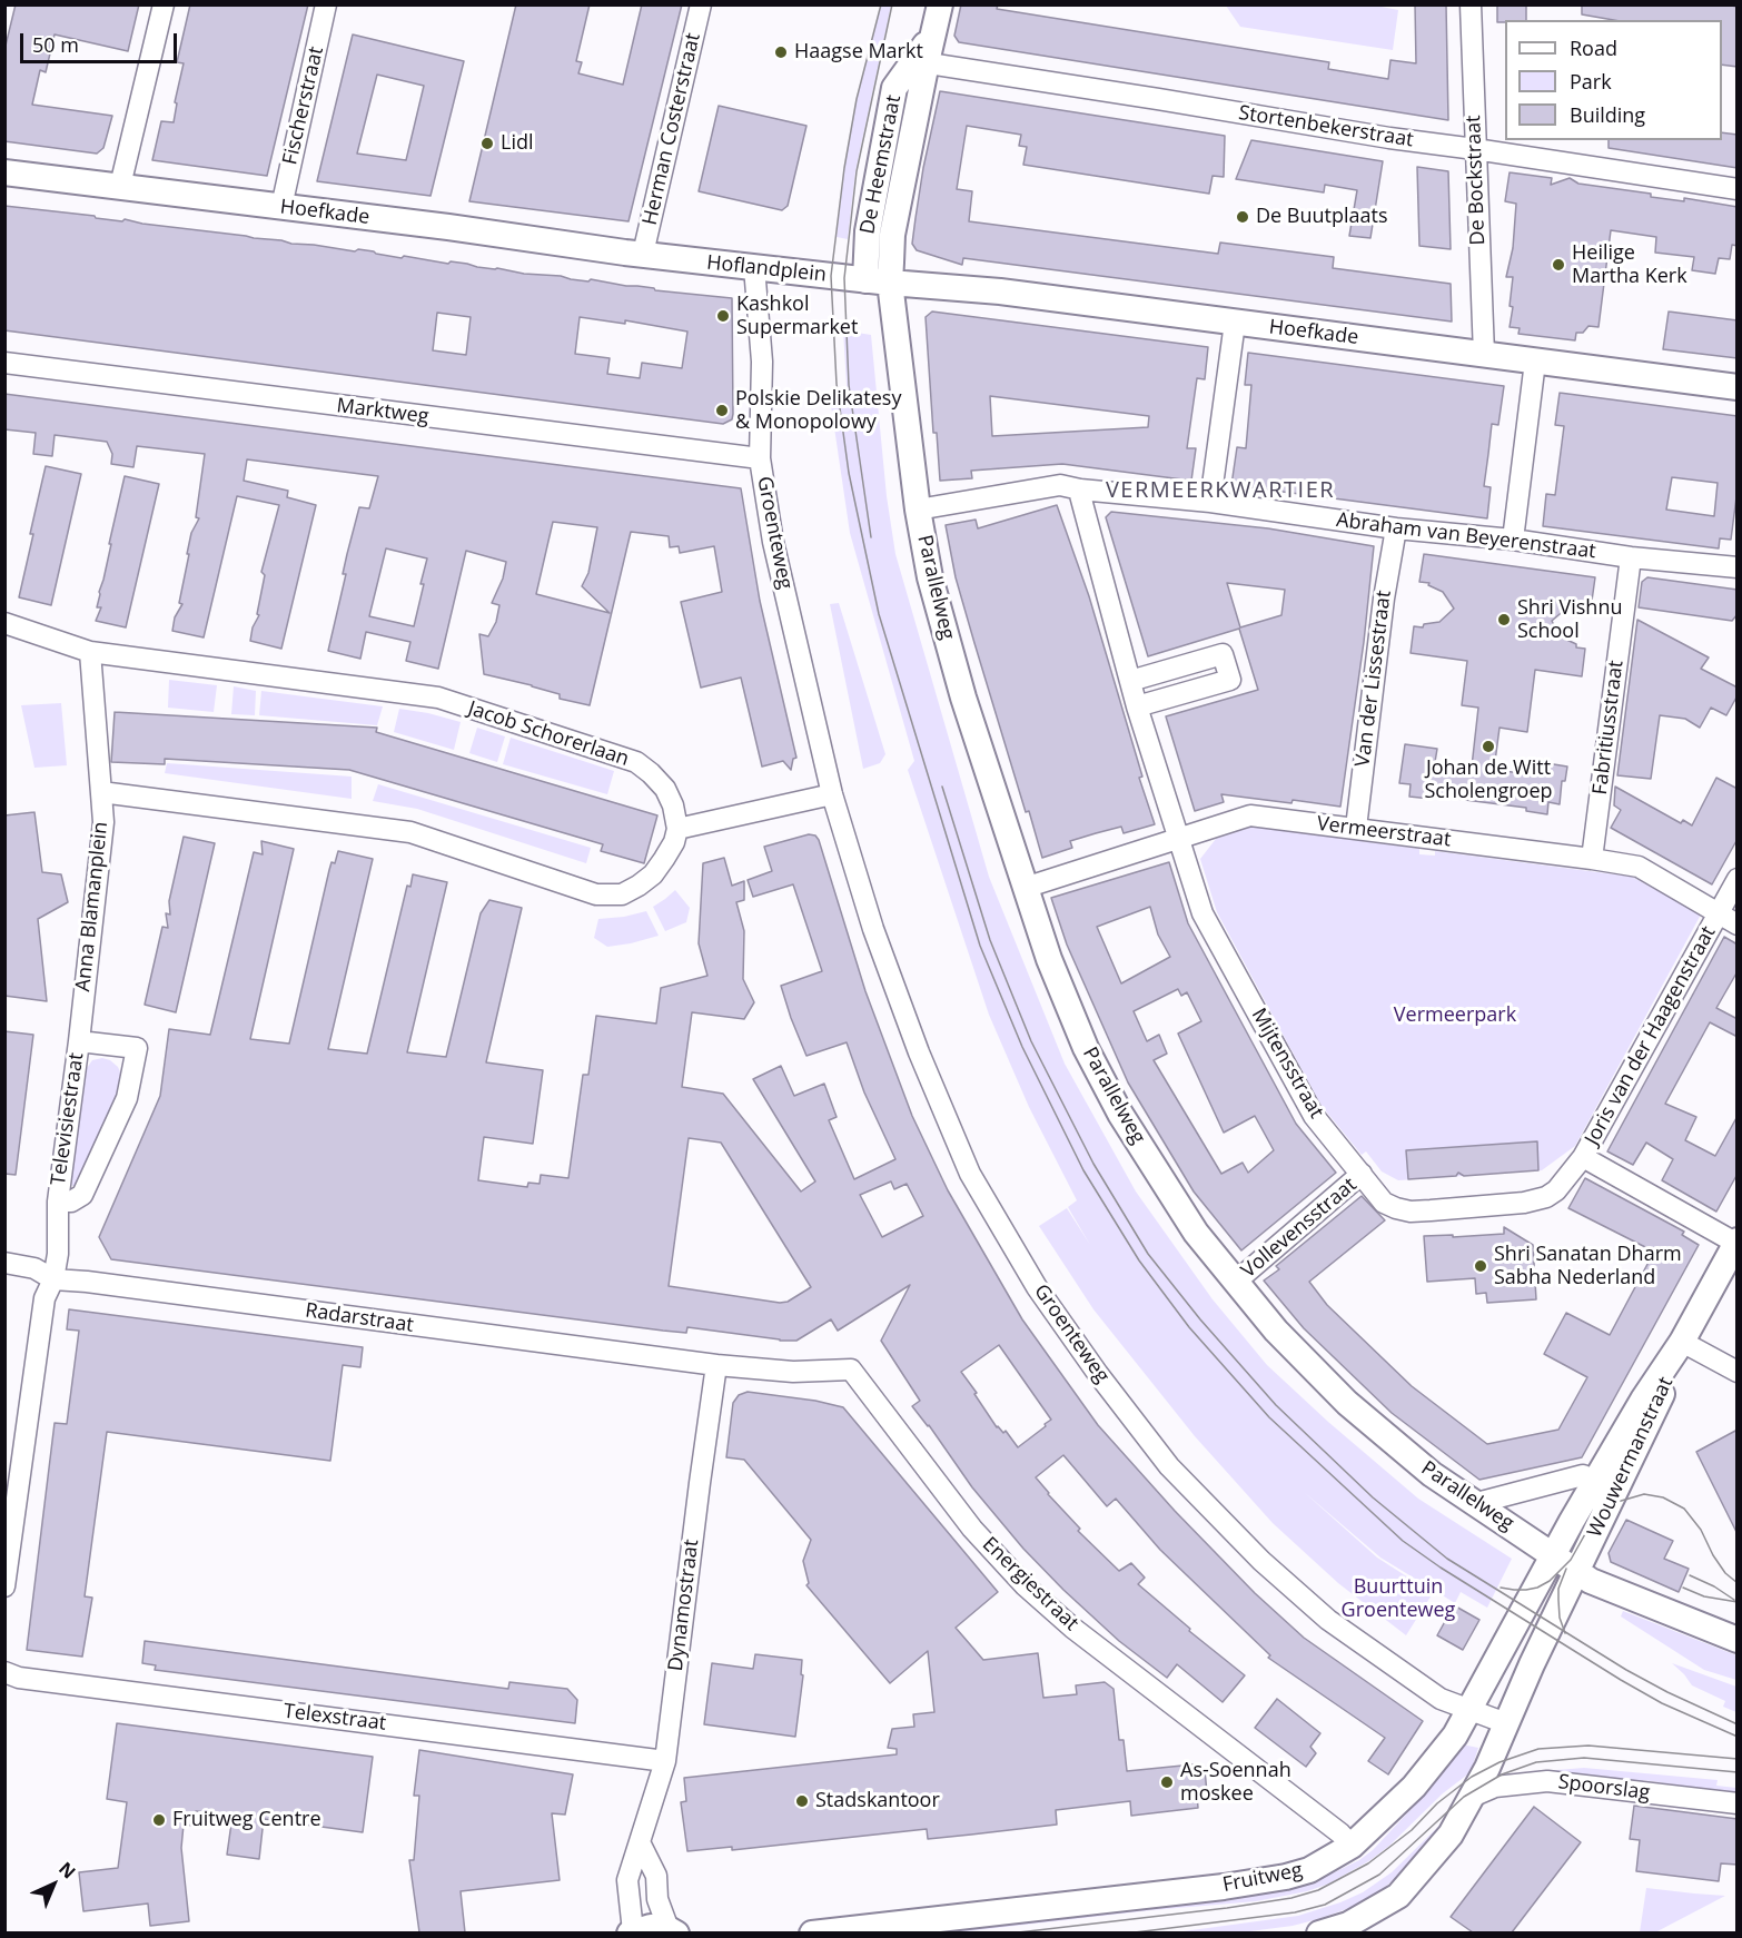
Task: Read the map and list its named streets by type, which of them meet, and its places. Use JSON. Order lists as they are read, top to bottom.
{
  "streets": {
    "street": [
      "Fischerstraat",
      "Stortenbekerstraat",
      "Herman Costerstraat",
      "De Heemstraat",
      "De Bockstraat",
      "Hoefkade",
      "Hoflandplein",
      "Marktweg",
      "Groenteweg",
      "Abraham van Beyerenstraat",
      "Parallelweg",
      "Van der Lissestraat",
      "Fabritiusstraat",
      "Jacob Schorerlaan",
      "Vermeerstraat",
      "Anna Blamanplein",
      "Joris van der Haagenstraat",
      "Mijtensstraat",
      "Televisiestraat",
      "Vollevensstraat",
      "Radarstraat",
      "Wouwermanstraat",
      "Energiestraat",
      "Dynamostraat",
      "Telexstraat",
      "Spoorslag",
      "Fruitweg"
    ]
  },
  "crossings": [
    ["Fischerstraat", "Hoefkade"],
    ["Stortenbekerstraat", "De Heemstraat"],
    ["Stortenbekerstraat", "De Bockstraat"],
    ["Herman Costerstraat", "Hoefkade"],
    ["Herman Costerstraat", "Hoflandplein"],
    ["De Heemstraat", "Hoefkade"],
    ["De Heemstraat", "Hoflandplein"],
    ["De Heemstraat", "Parallelweg"],
    ["De Bockstraat", "Hoefkade"],
    ["Hoefkade", "Hoflandplein"],
    ["Hoefkade", "Parallelweg"],
    ["Hoflandplein", "Groenteweg"],
    ["Hoflandplein", "Parallelweg"],
    ["Marktweg", "Groenteweg"],
    ["Groenteweg", "Fruitweg"],
    ["Abraham van Beyerenstraat", "Parallelweg"],
    ["Abraham van Beyerenstraat", "Van der Lissestraat"],
    ["Abraham van Beyerenstraat", "Fabritiusstraat"],
    ["Abraham van Beyerenstraat", "Mijtensstraat"],
    ["Parallelweg", "Vermeerstraat"],
    ["Parallelweg", "Vollevensstraat"],
    ["Parallelweg", "Wouwermanstraat"],
    ["Parallelweg", "Fruitweg"],
    ["Van der Lissestraat", "Vermeerstraat"],
    ["Fabritiusstraat", "Vermeerstraat"],
    ["Jacob Schorerlaan", "Anna Blamanplein"],
    ["Vermeerstraat", "Joris van der Haagenstraat"],
    ["Vermeerstraat", "Mijtensstraat"],
    ["Anna Blamanplein", "Televisiestraat"],
    ["Joris van der Haagenstraat", "Mijtensstraat"],
    ["Mijtensstraat", "Vollevensstraat"],
    ["Televisiestraat", "Radarstraat"],
    ["Radarstraat", "Energiestraat"],
    ["Radarstraat", "Dynamostraat"],
    ["Wouwermanstraat", "Fruitweg"],
    ["Energiestraat", "Dynamostraat"],
    ["Energiestraat", "Fruitweg"],
    ["Dynamostraat", "Telexstraat"]
  ],
  "districts": ["VERMEERKWARTIER"],
  "parks": ["Vermeerpark", "Buurttuin Groenteweg"],
  "places": [
    "Haagse Markt",
    "Lidl",
    "De Buutplaats",
    "Heilige Martha Kerk",
    "Kashkol Supermarket",
    "Polskie Delikatesy & Monopolowy",
    "Shri Vishnu School",
    "Johan de Witt Scholengroep",
    "Shri Sanatan Dharm Sabha Nederland",
    "As-Soennah moskee",
    "Stadskantoor",
    "Fruitweg Centre"
  ],
  "legend": ["Road", "Park", "Building"],
  "scale_bar": "50 m",
  "north": "top right"
}
